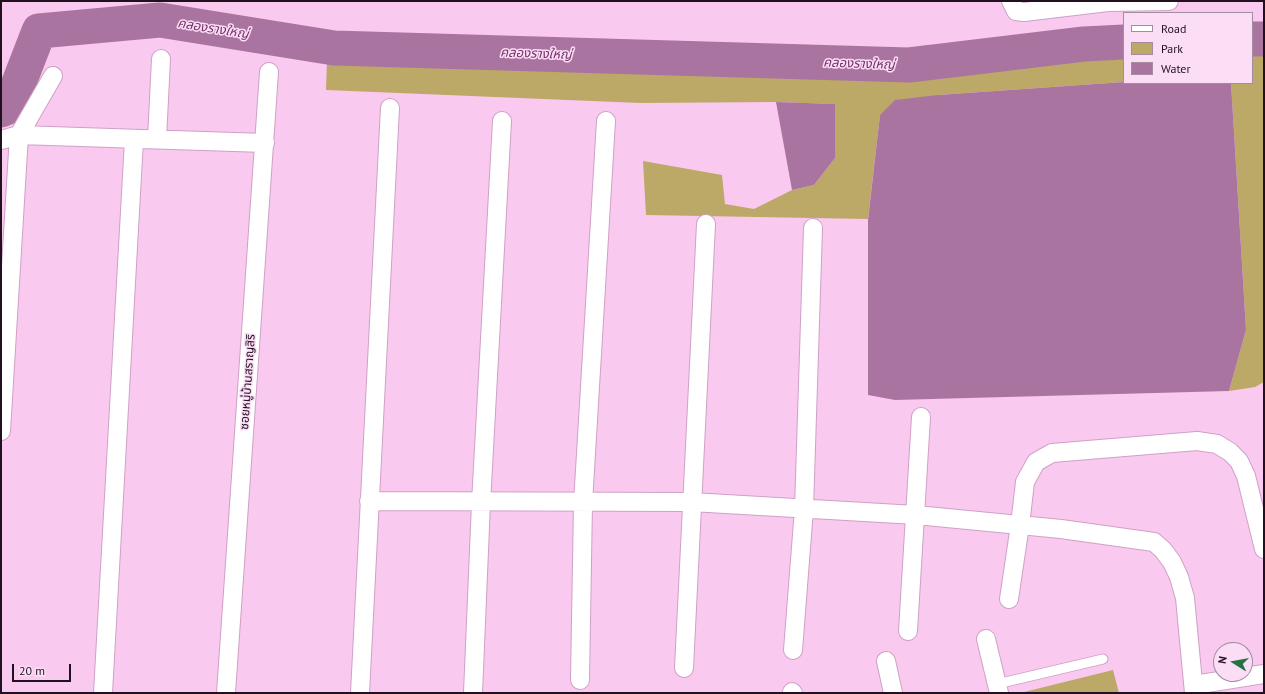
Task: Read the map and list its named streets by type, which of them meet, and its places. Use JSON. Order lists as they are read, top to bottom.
{
  "streets": {
    "street": ["ซอยหมู่บ้านสราญสิริ"]
  },
  "water": ["คลองรางใหญ่"],
  "legend": ["Road", "Park", "Water"],
  "scale_bar": "20 m",
  "north": "left"
}
